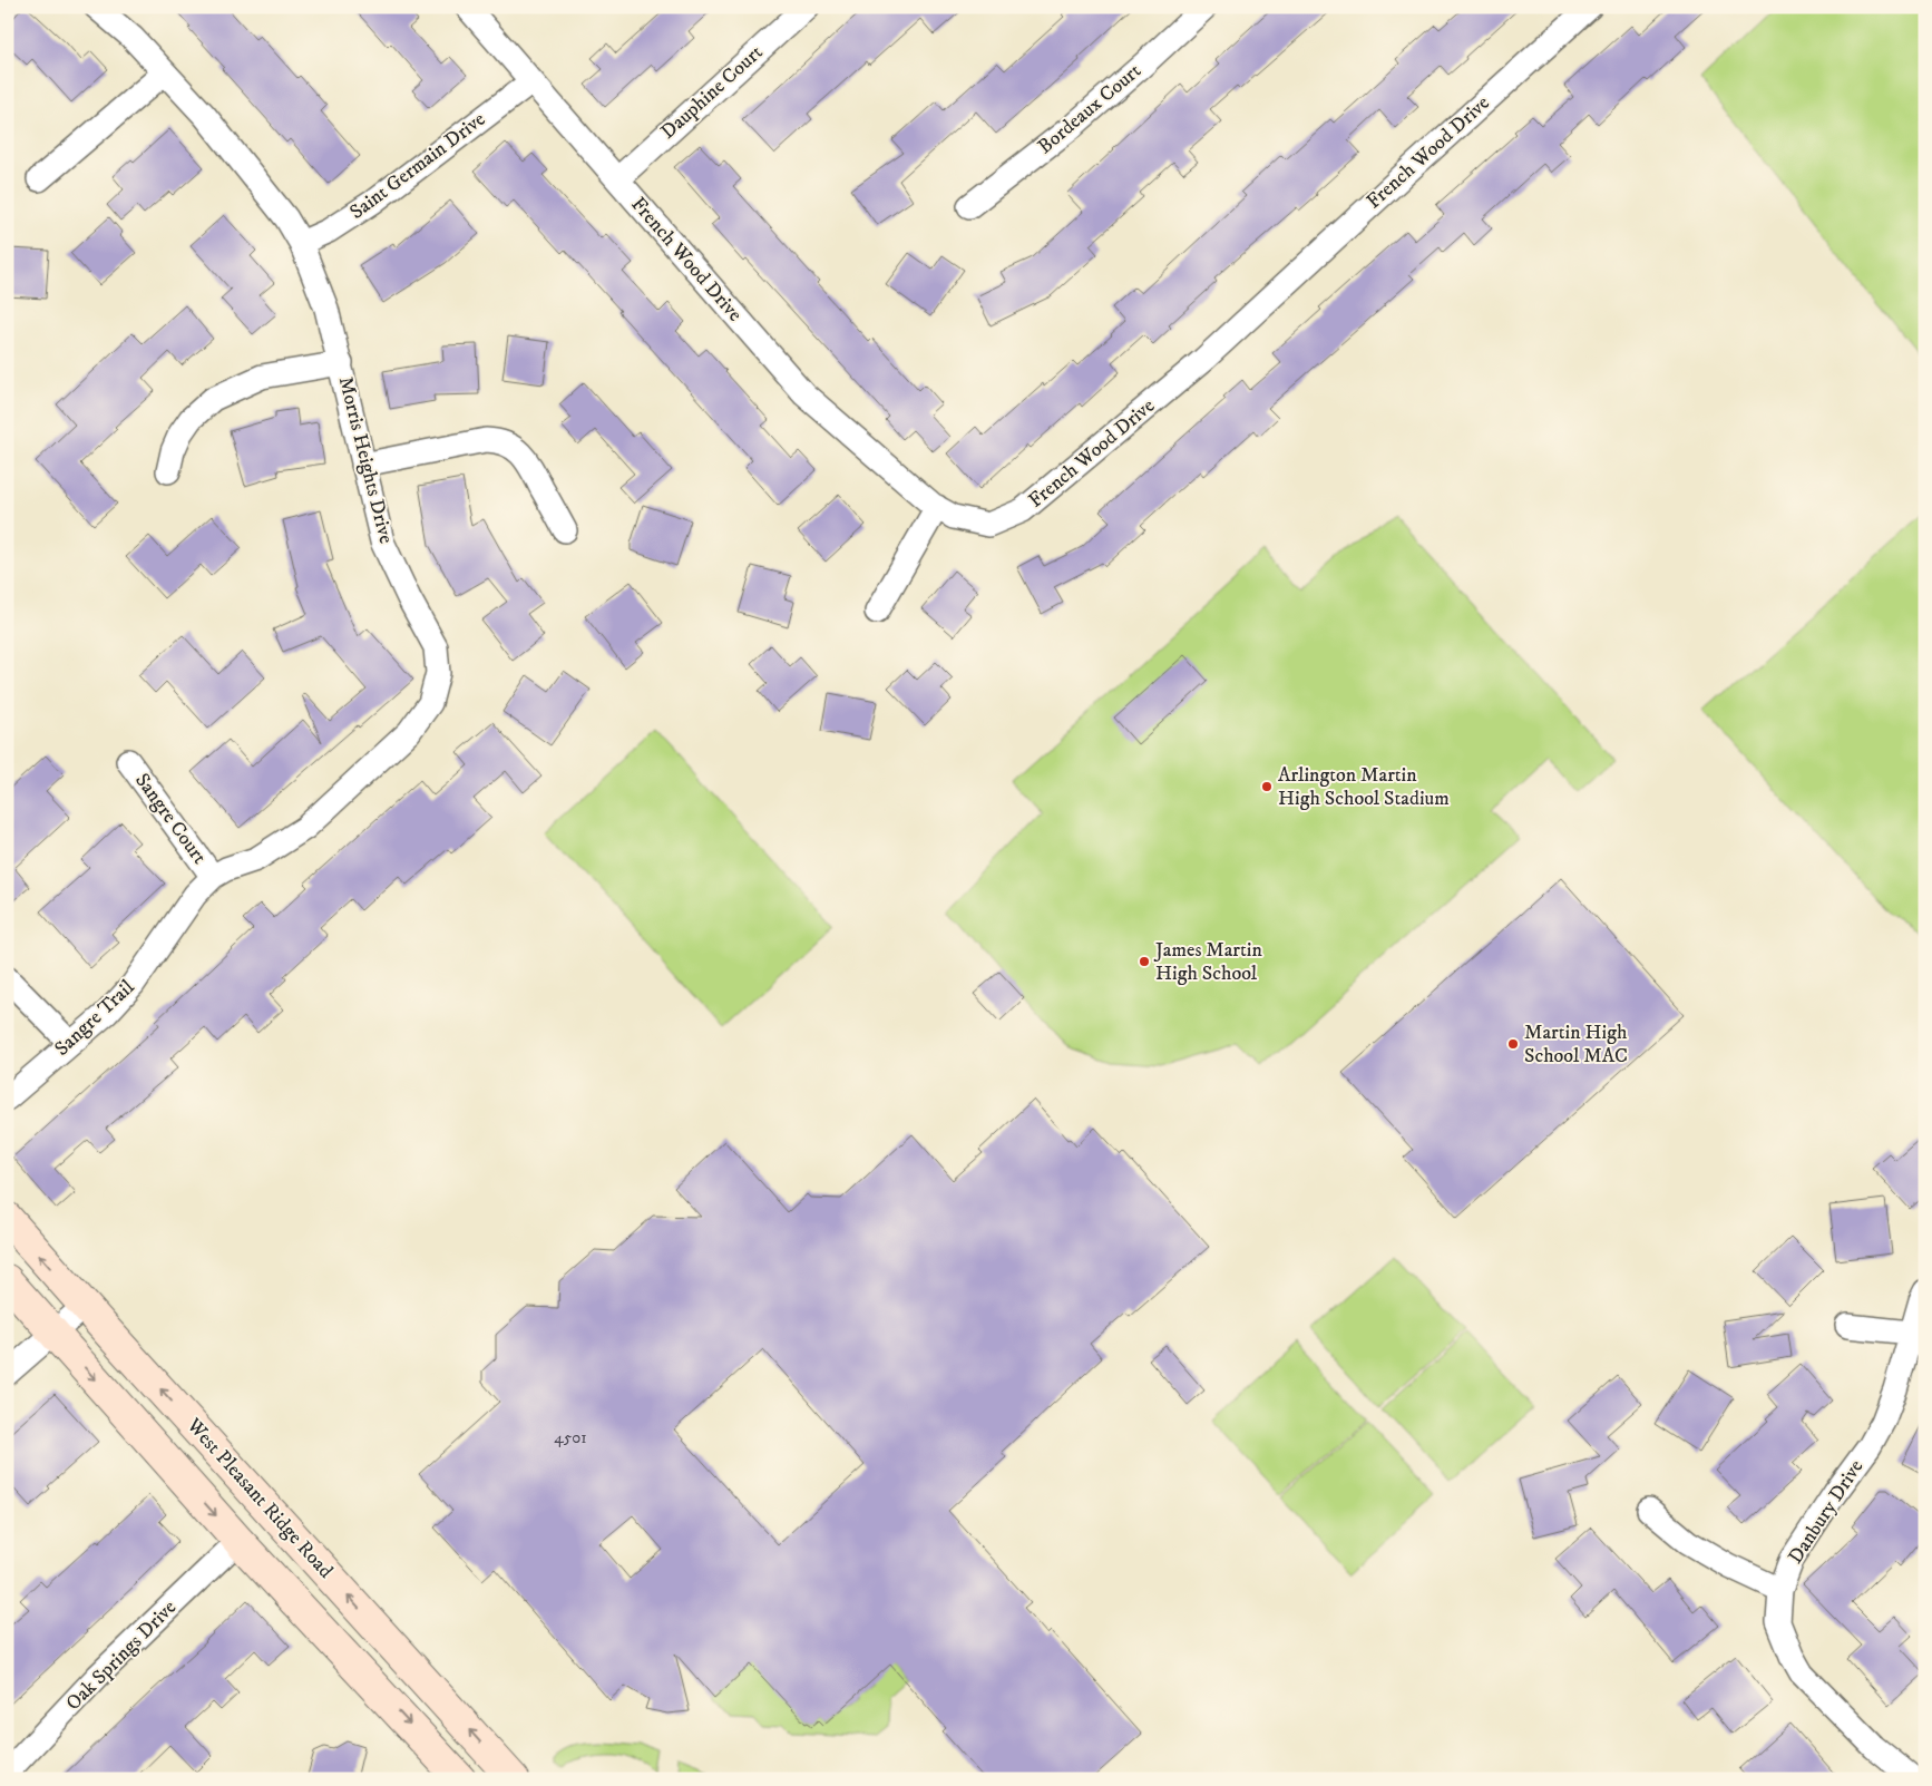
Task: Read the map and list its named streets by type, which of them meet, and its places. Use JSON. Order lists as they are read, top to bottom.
{
  "streets": {
    "main road": ["West Pleasant Ridge Road"],
    "street": [
      "Dauphine Court",
      "Bordeaux Court",
      "French Wood Drive",
      "Saint Germain Drive",
      "Morris Heights Drive",
      "Sangre Court",
      "Sangre Trail",
      "Danbury Drive",
      "Oak Springs Drive"
    ]
  },
  "crossings": [
    ["Dauphine Court", "French Wood Drive"],
    ["French Wood Drive", "Saint Germain Drive"],
    ["Saint Germain Drive", "Morris Heights Drive"],
    ["Morris Heights Drive", "Sangre Court"],
    ["Morris Heights Drive", "Sangre Trail"],
    ["Sangre Court", "Sangre Trail"]
  ],
  "places": ["Arlington Martin High School Stadium", "James Martin High School", "Martin High School MAC"],
  "house_numbers": ["4501"]
}
